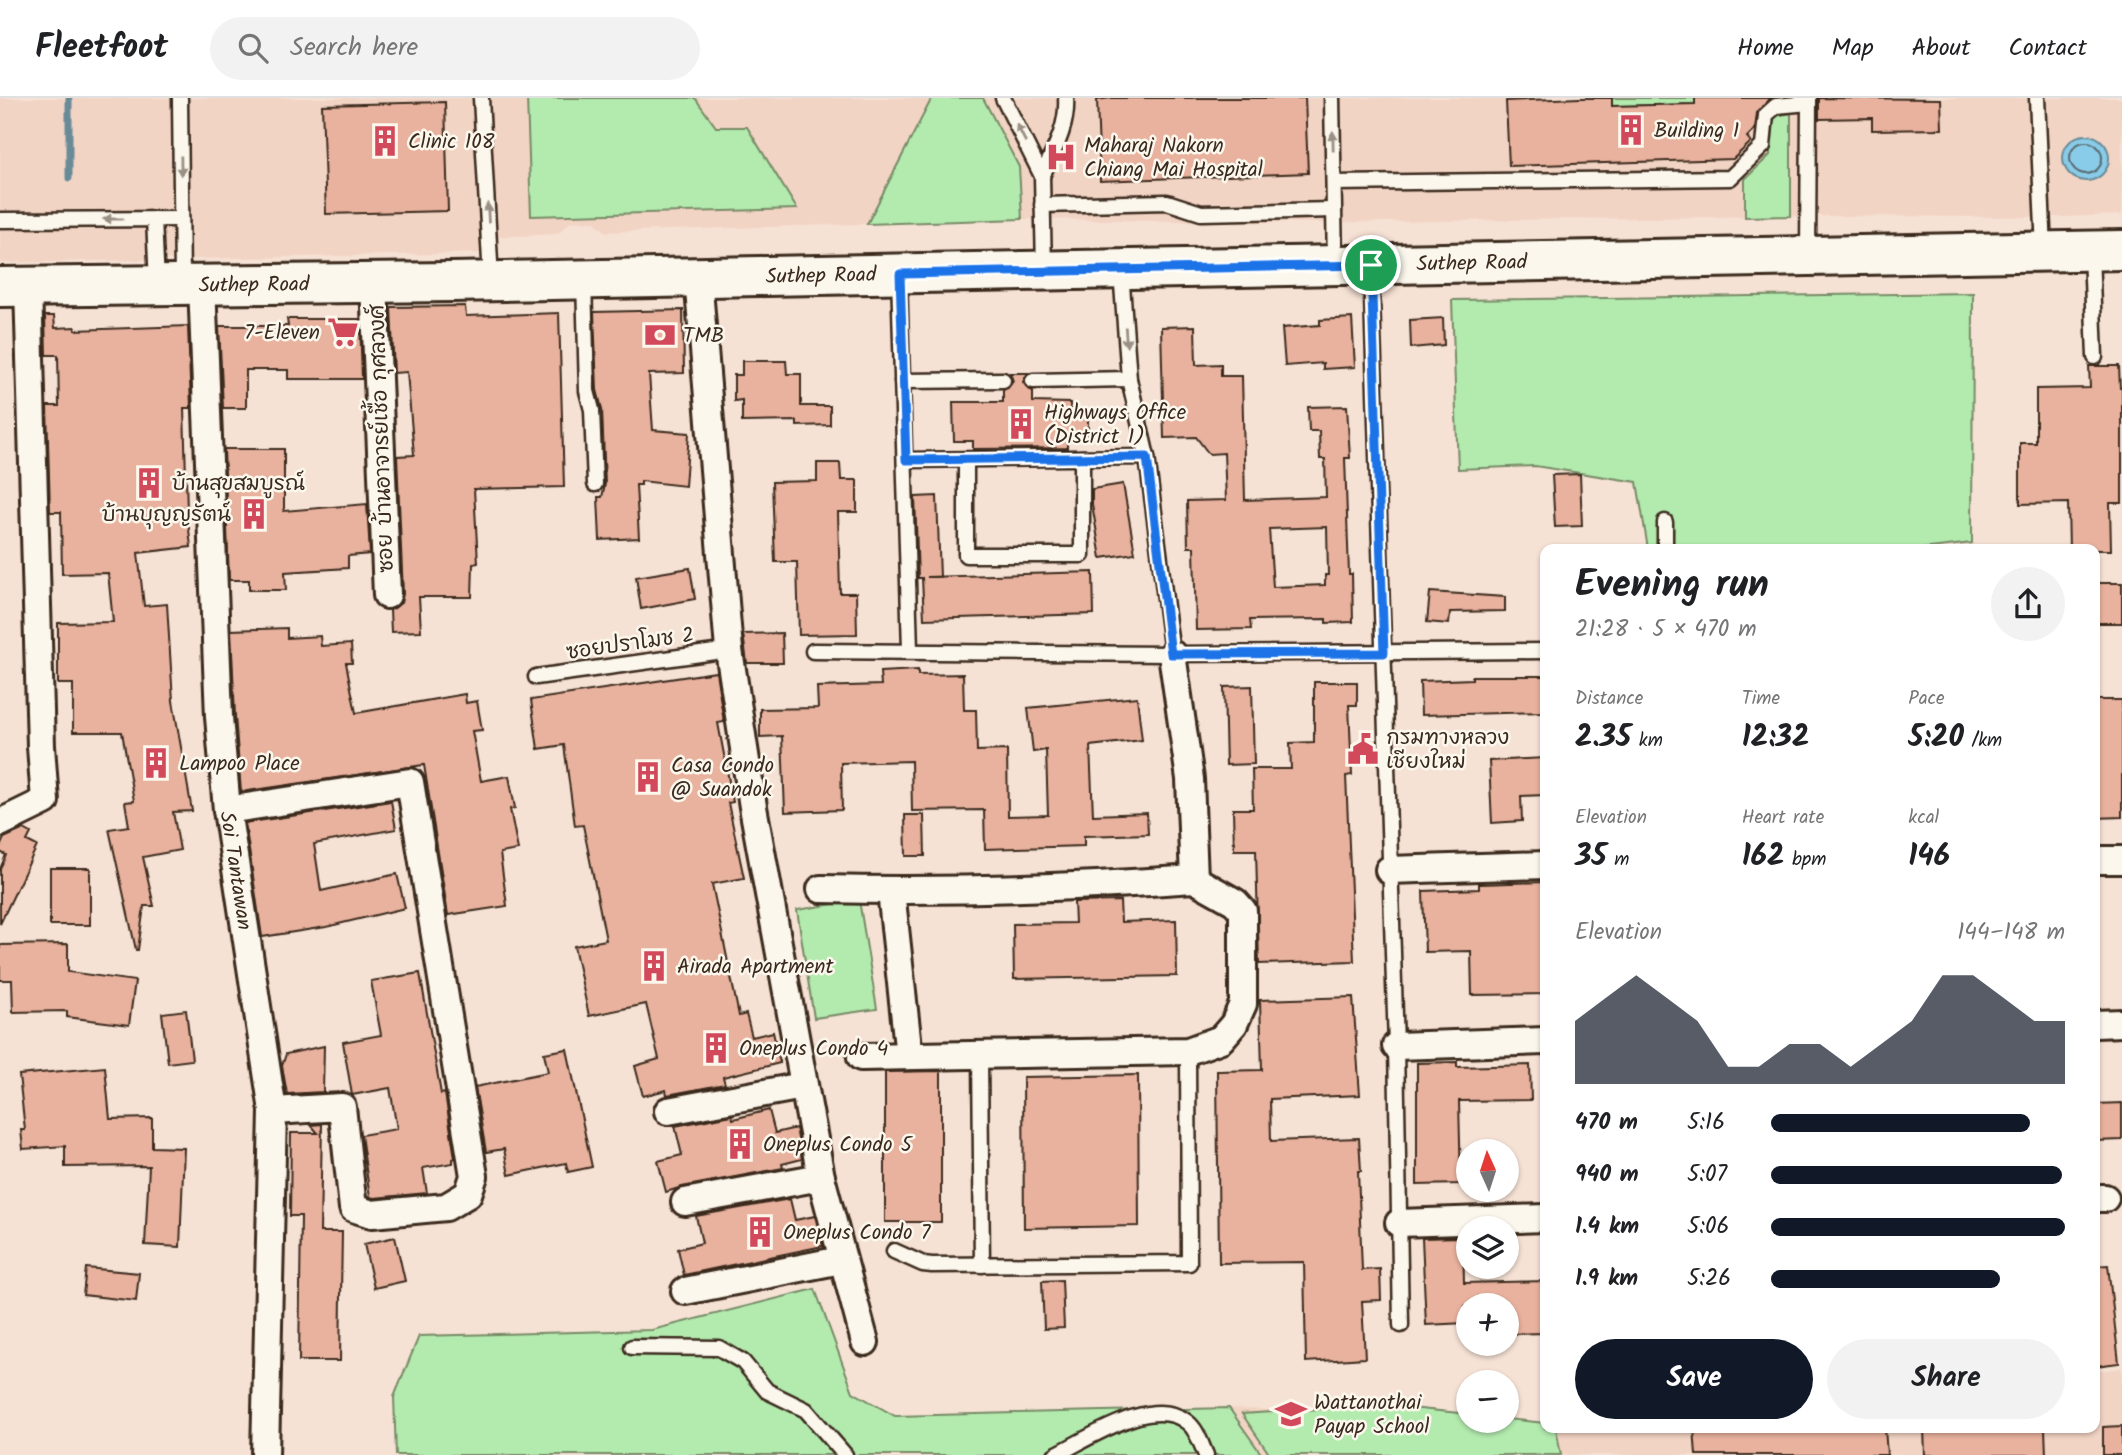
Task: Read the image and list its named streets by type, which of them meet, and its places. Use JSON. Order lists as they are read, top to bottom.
{
  "streets": {
    "main road": ["Suthep Road"],
    "street": ["ซอย บ้านอาจารย์เชื้อ กุศลวงศ์", "Soi Tantawan"],
    "lane": ["ซอยปราโมช 2"]
  },
  "crossings": [
    ["Suthep Road", "ซอย บ้านอาจารย์เชื้อ กุศลวงศ์"],
    ["Suthep Road", "Soi Tantawan"]
  ],
  "places": {
    "building": [
      "Building 1",
      "Clinic 108",
      "Highways Office (District 1)",
      "บ้านสุขสมบูรณ์",
      "บ้านบุญญรัตน์",
      "Lampoo Place",
      "Casa Condo @ Suandok",
      "Airada Apartment",
      "Oneplus Condo 4",
      "Oneplus Condo 5",
      "Oneplus Condo 7"
    ],
    "hospital": ["Maharaj Nakorn Chiang Mai Hospital"],
    "supermarket": ["7-Eleven"],
    "bank": ["TMB"],
    "public building": ["กรมทางหลวง เชียงใหม่"],
    "school or university": ["Wattanothai Payap School"]
  },
  "north": "top",
  "page": {
    "header": "Fleetfoot",
    "search": "Search here",
    "nav": [
      "Home",
      "Map",
      "About",
      "Contact"
    ],
    "heading": ["Evening run", "21:28 · 5 × 470 m"],
    "stats": [
      ["Distance", "2.35 km"],
      ["Time", "12:32"],
      ["Pace", "5:20 /km"],
      ["Elevation", "35 m"],
      ["Heart rate", "162 bpm"],
      ["kcal", "146"]
    ],
    "chart": ["Elevation", "144–148 m"],
    "list": [
      {
        "name": "470 m",
        "note": "5:16"
      },
      {
        "name": "940 m",
        "note": "5:07"
      },
      {
        "name": "1.4 km",
        "note": "5:06"
      },
      {
        "name": "1.9 km",
        "note": "5:26"
      }
    ],
    "map_buttons": ["+", "−"],
    "buttons": ["Save", "Share"]
  }
}
